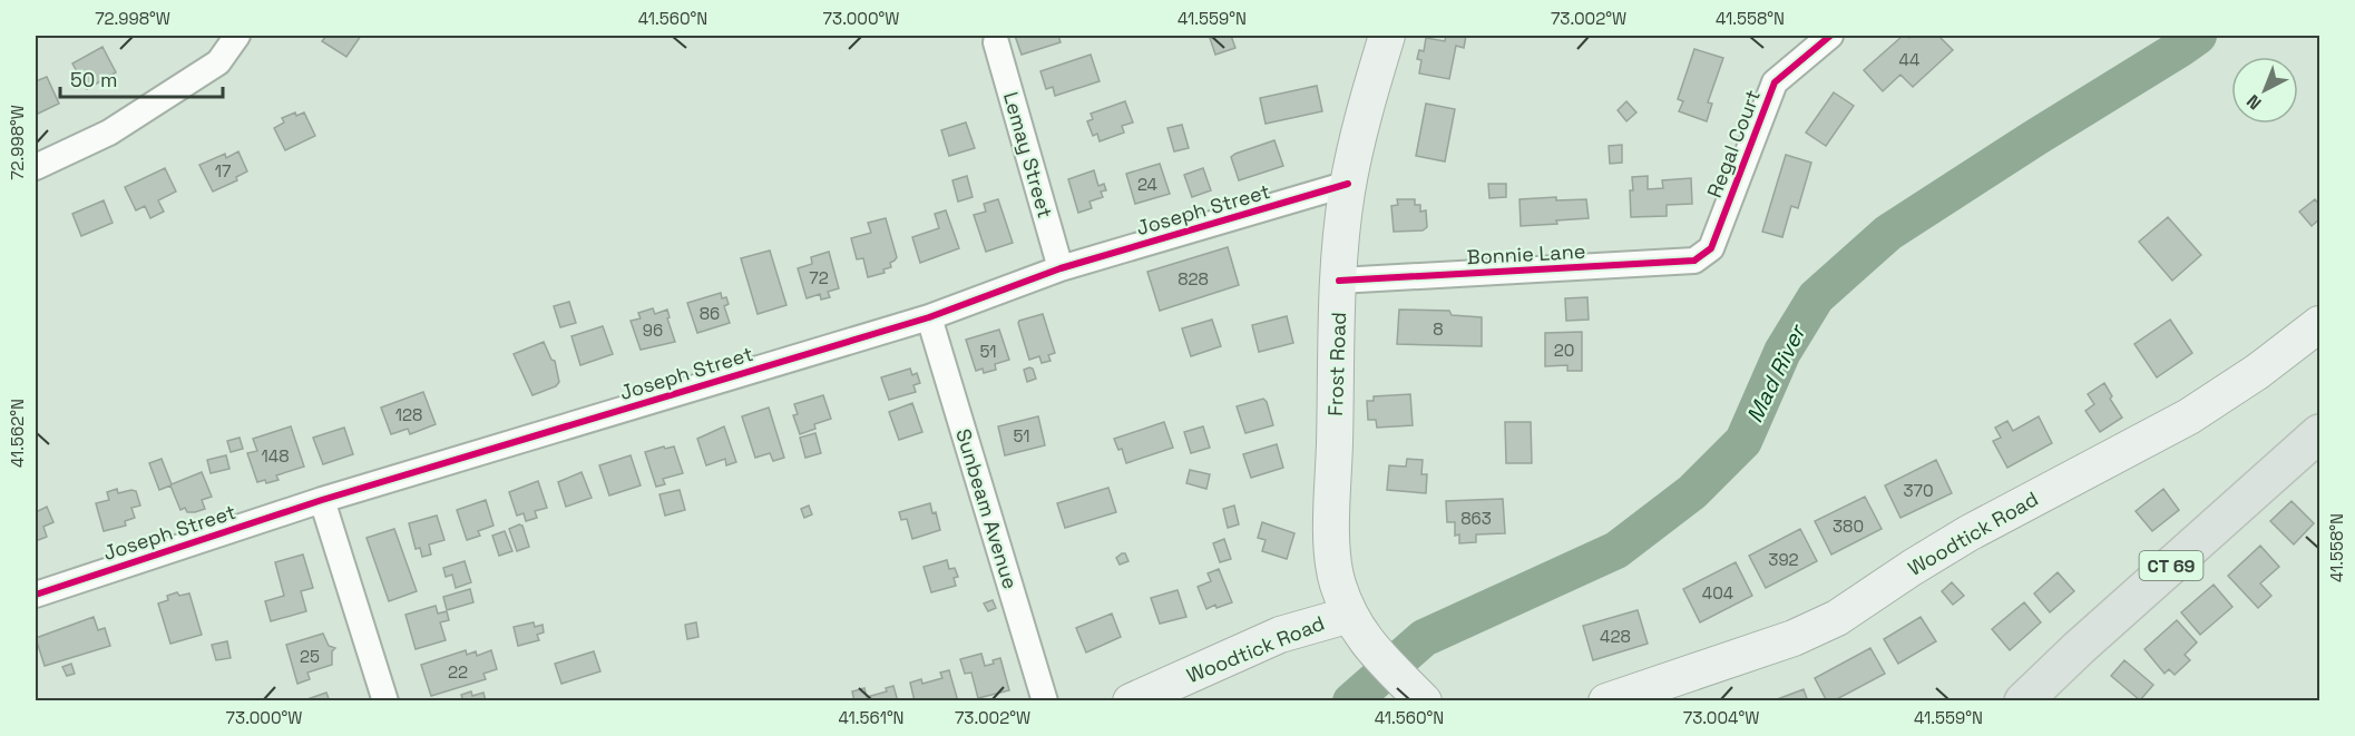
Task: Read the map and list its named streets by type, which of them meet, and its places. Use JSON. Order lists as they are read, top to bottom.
{
  "streets": {
    "main road": ["Frost Road", "Woodtick Road", "CT 69"],
    "street": [
      "Regal Court",
      "Lemay Street",
      "Joseph Street",
      "Bonnie Lane",
      "Sunbeam Avenue"
    ]
  },
  "crossings": [
    ["Regal Court", "Bonnie Lane"],
    ["Lemay Street", "Joseph Street"],
    ["Joseph Street", "Frost Road"],
    ["Joseph Street", "Sunbeam Avenue"],
    ["Bonnie Lane", "Frost Road"],
    ["Frost Road", "Woodtick Road"]
  ],
  "water": ["Mad River"],
  "house_numbers": [
    "44",
    "17",
    "24",
    "72",
    "828",
    "86",
    "8",
    "96",
    "20",
    "51",
    "128",
    "51",
    "148",
    "370",
    "863",
    "380",
    "392",
    "404",
    "428",
    "25",
    "22"
  ],
  "scale_bar": "50 m",
  "north": "bottom left",
  "coordinates": [
    "72.998°W",
    "41.560°N",
    "73.000°W",
    "41.559°N",
    "73.002°W",
    "41.558°N",
    "41.562°N",
    "41.561°N",
    "73.004°W"
  ]
}
